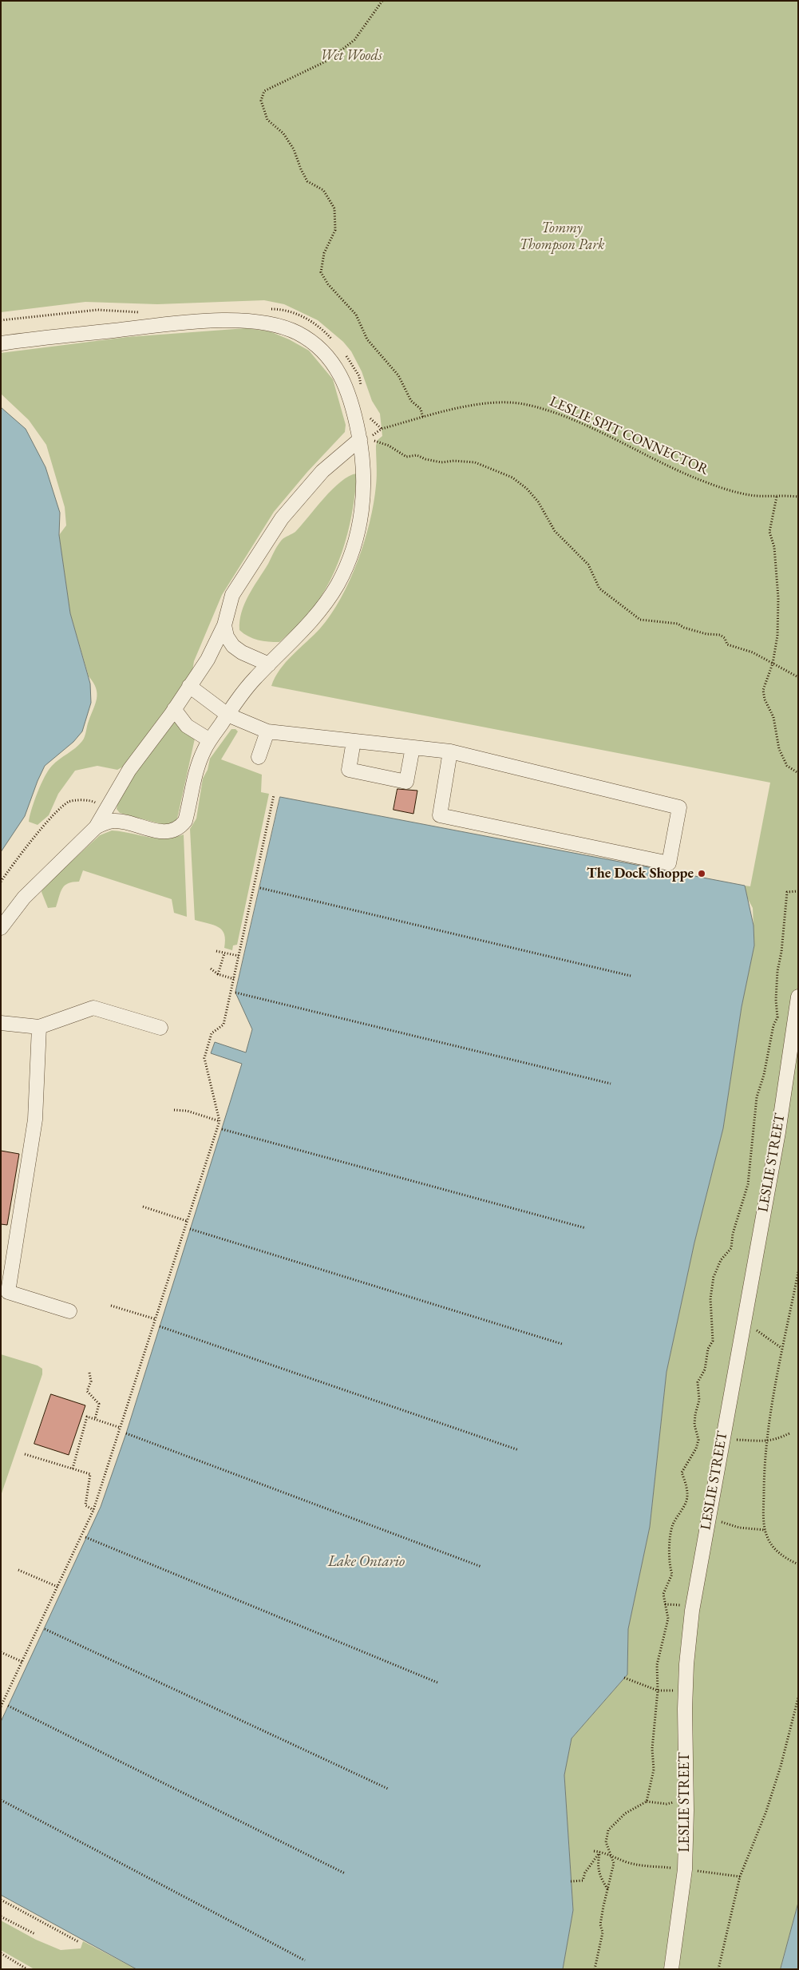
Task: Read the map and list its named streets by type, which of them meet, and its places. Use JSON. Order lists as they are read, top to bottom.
{
  "streets": {
    "street": ["LESLIE STREET"],
    "path": ["LESLIE SPIT CONNECTOR"]
  },
  "water": ["Lake Ontario"],
  "parks": ["Wet Woods", "Tommy Thompson Park"],
  "places": ["The Dock Shoppe"]
}
